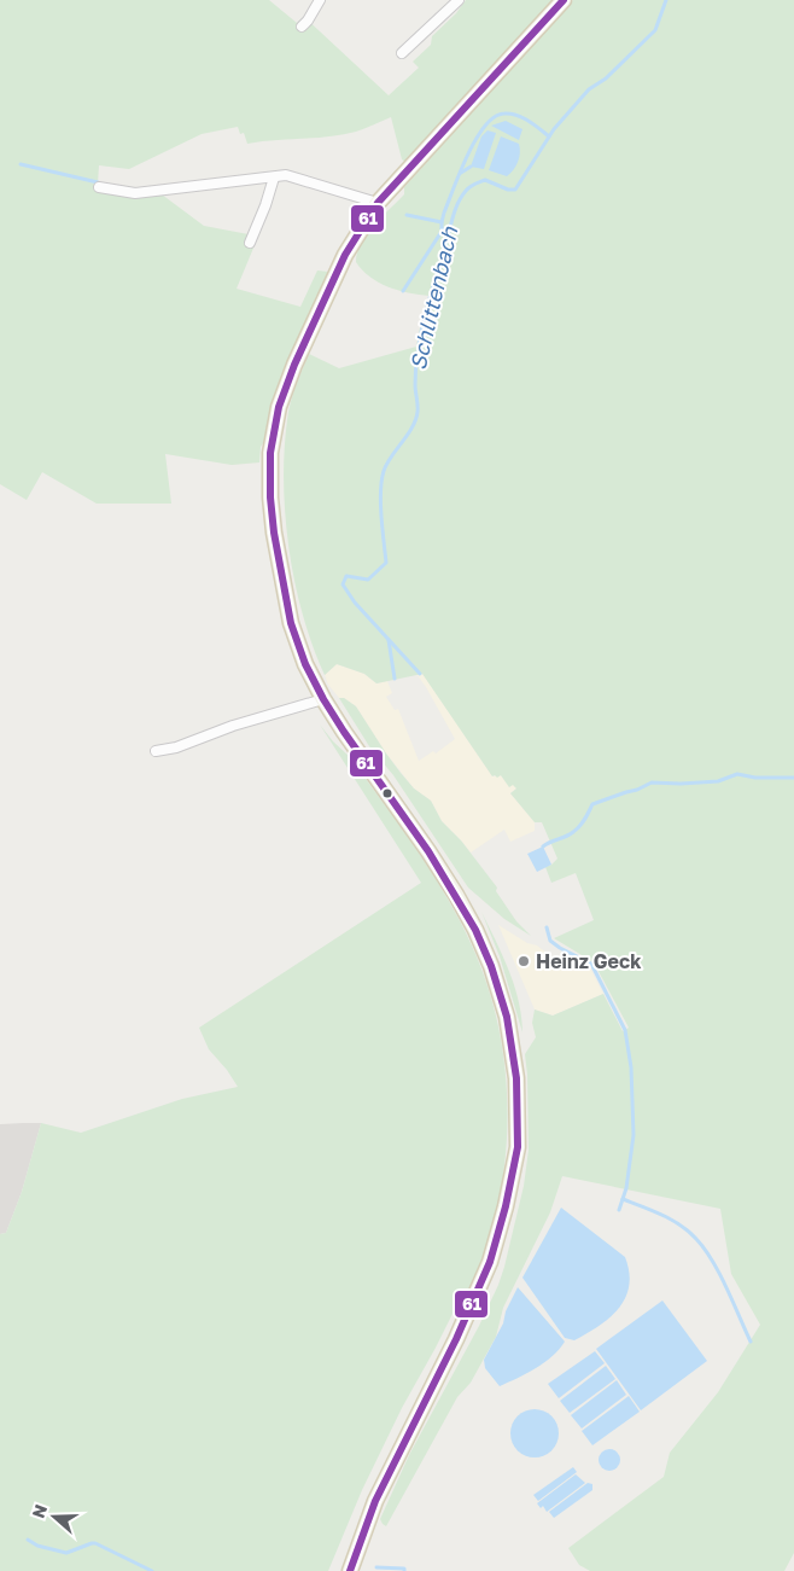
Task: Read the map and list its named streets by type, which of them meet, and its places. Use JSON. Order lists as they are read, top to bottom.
{
  "water": ["Schlittenbach"],
  "places": ["Heinz Geck"],
  "lines": ["transit line 61"],
  "north": "left"
}
